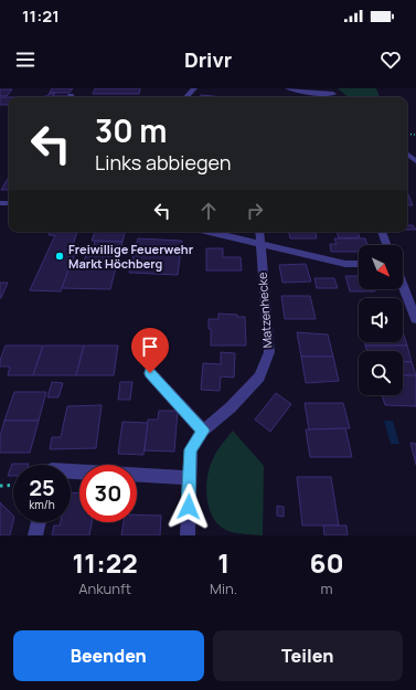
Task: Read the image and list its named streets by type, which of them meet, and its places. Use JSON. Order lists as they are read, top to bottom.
{
  "streets": {
    "street": ["Matzenhecke"]
  },
  "places": ["Freiwillige Feuerwehr Markt Höchberg"],
  "north": "bottom right",
  "page": {
    "status": "11:21",
    "header": "Drivr",
    "turn": ["30 m", "Links abbiegen"],
    "speed": "25 km/h",
    "limit": "30",
    "eta": [
      "11:22",
      "Ankunft",
      "1",
      "Min.",
      "60",
      "m"
    ],
    "buttons": ["Beenden", "Teilen"]
  }
}
